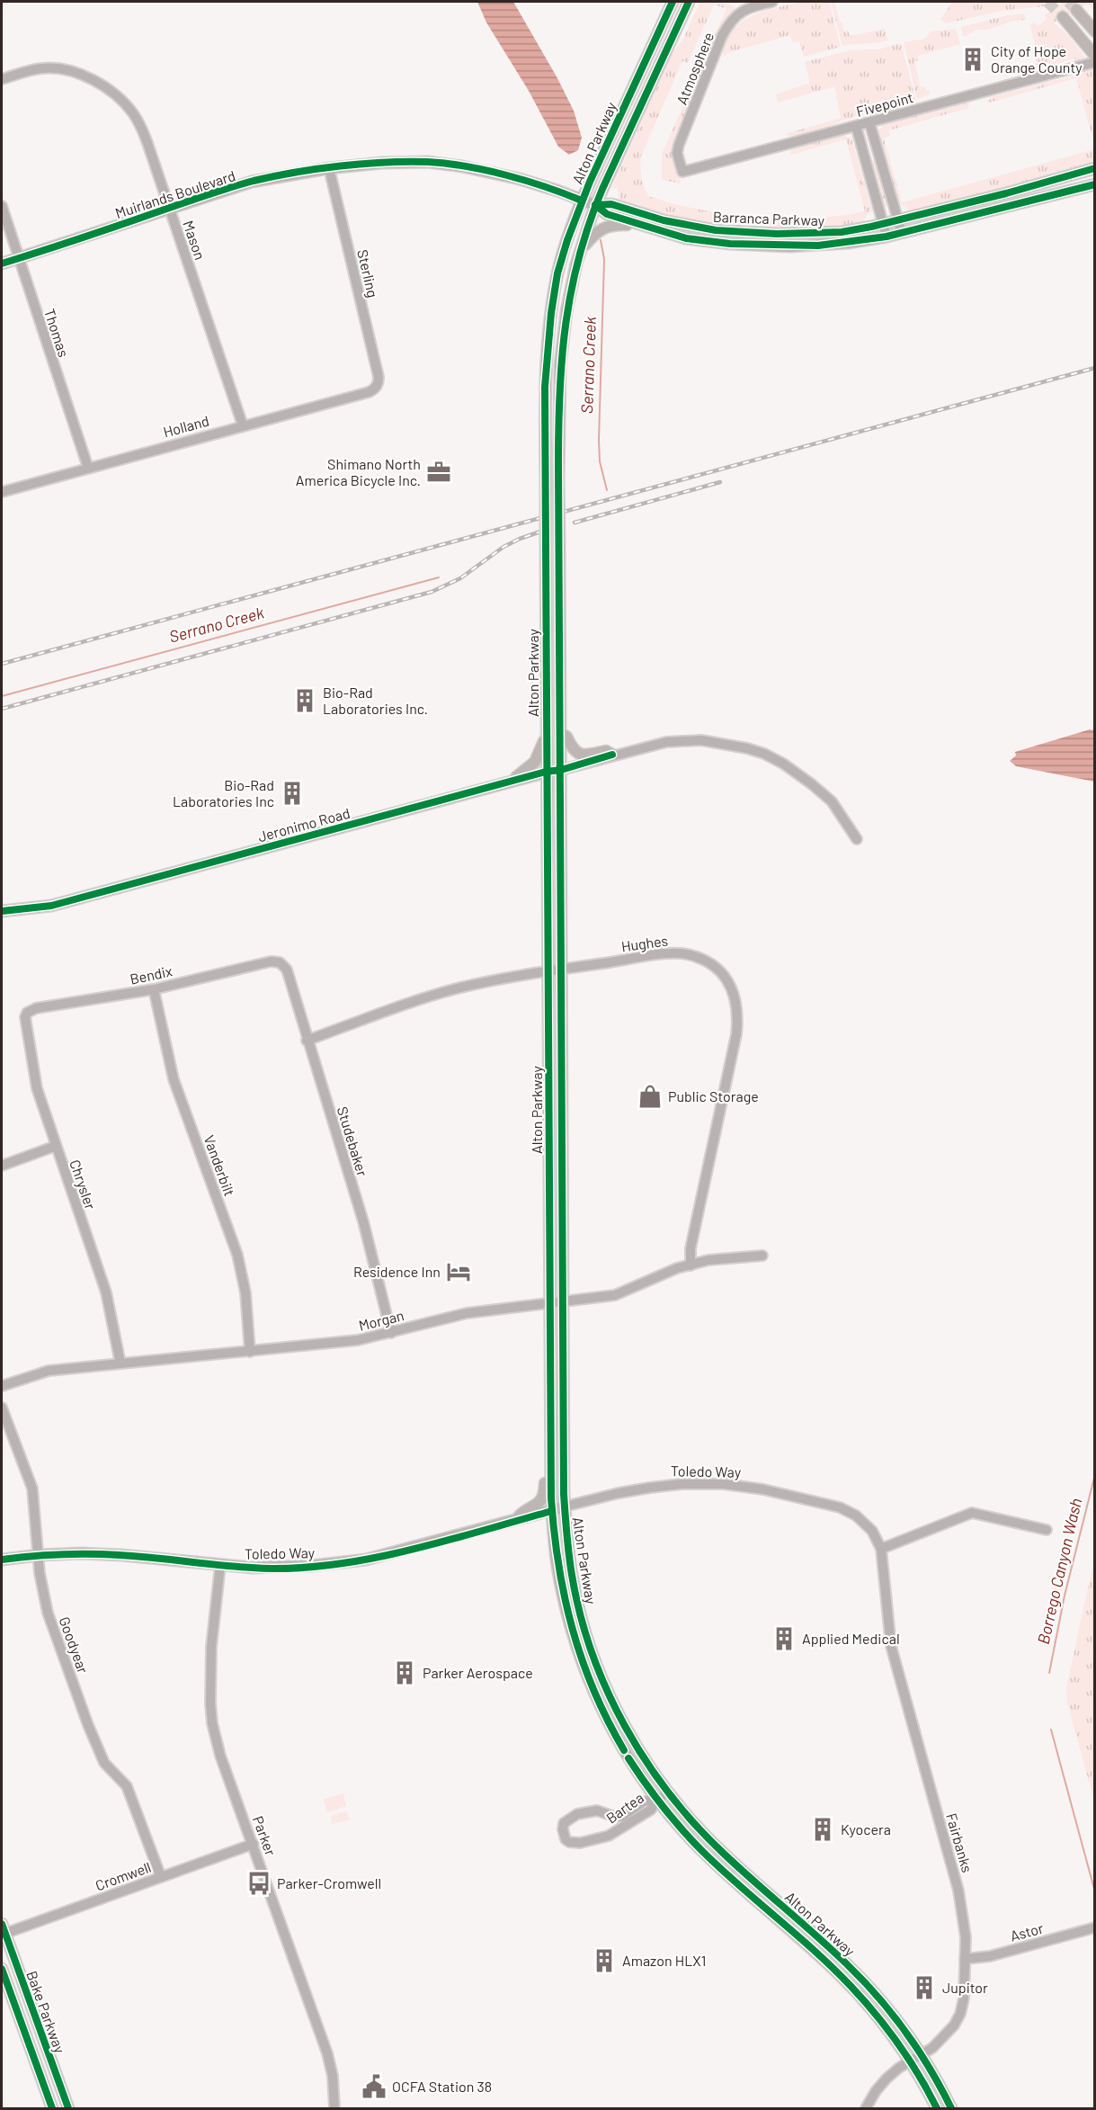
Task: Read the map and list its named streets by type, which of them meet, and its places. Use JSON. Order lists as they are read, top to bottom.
{
  "streets": {
    "main road": [
      "Alton Parkway",
      "Muirlands Boulevard",
      "Barranca Parkway",
      "Jeronimo Road",
      "Toledo Way",
      "Bake Parkway"
    ],
    "street": [
      "Atmosphere",
      "Fivepoint",
      "Mason",
      "Sterling",
      "Thomas",
      "Holland",
      "Hughes",
      "Bendix",
      "Studebaker",
      "Vanderbilt",
      "Chrysler",
      "Morgan",
      "Goodyear",
      "Bartea",
      "Parker",
      "Fairbanks",
      "Cromwell",
      "Astor"
    ]
  },
  "crossings": [
    ["Atmosphere", "Fivepoint"],
    ["Alton Parkway", "Muirlands Boulevard"],
    ["Alton Parkway", "Barranca Parkway"],
    ["Alton Parkway", "Jeronimo Road"],
    ["Alton Parkway", "Hughes"],
    ["Alton Parkway", "Morgan"],
    ["Alton Parkway", "Toledo Way"],
    ["Alton Parkway", "Bartea"],
    ["Alton Parkway", "Fairbanks"],
    ["Muirlands Boulevard", "Barranca Parkway"],
    ["Muirlands Boulevard", "Mason"],
    ["Muirlands Boulevard", "Sterling"],
    ["Muirlands Boulevard", "Thomas"],
    ["Mason", "Holland"],
    ["Sterling", "Holland"],
    ["Thomas", "Holland"],
    ["Hughes", "Studebaker"],
    ["Hughes", "Morgan"],
    ["Bendix", "Studebaker"],
    ["Bendix", "Vanderbilt"],
    ["Bendix", "Chrysler"],
    ["Studebaker", "Morgan"],
    ["Vanderbilt", "Morgan"],
    ["Chrysler", "Morgan"],
    ["Toledo Way", "Goodyear"],
    ["Toledo Way", "Parker"],
    ["Toledo Way", "Fairbanks"],
    ["Goodyear", "Cromwell"],
    ["Parker", "Cromwell"],
    ["Fairbanks", "Astor"],
    ["Cromwell", "Bake Parkway"]
  ],
  "water": ["Serrano Creek", "Borrego Canyon Wash"],
  "places": {
    "building": [
      "City of Hope Orange County",
      "Bio-Rad Laboratories Inc.",
      "Bio-Rad Laboratories Inc",
      "Applied Medical",
      "Parker Aerospace",
      "Kyocera",
      "Amazon HLX1",
      "Jupitor"
    ],
    "office": ["Shimano North America Bicycle Inc."],
    "shop": ["Public Storage"],
    "hotel": ["Residence Inn"],
    "bus stop": ["Parker-Cromwell"],
    "public building": ["OCFA Station 38"]
  }
}
